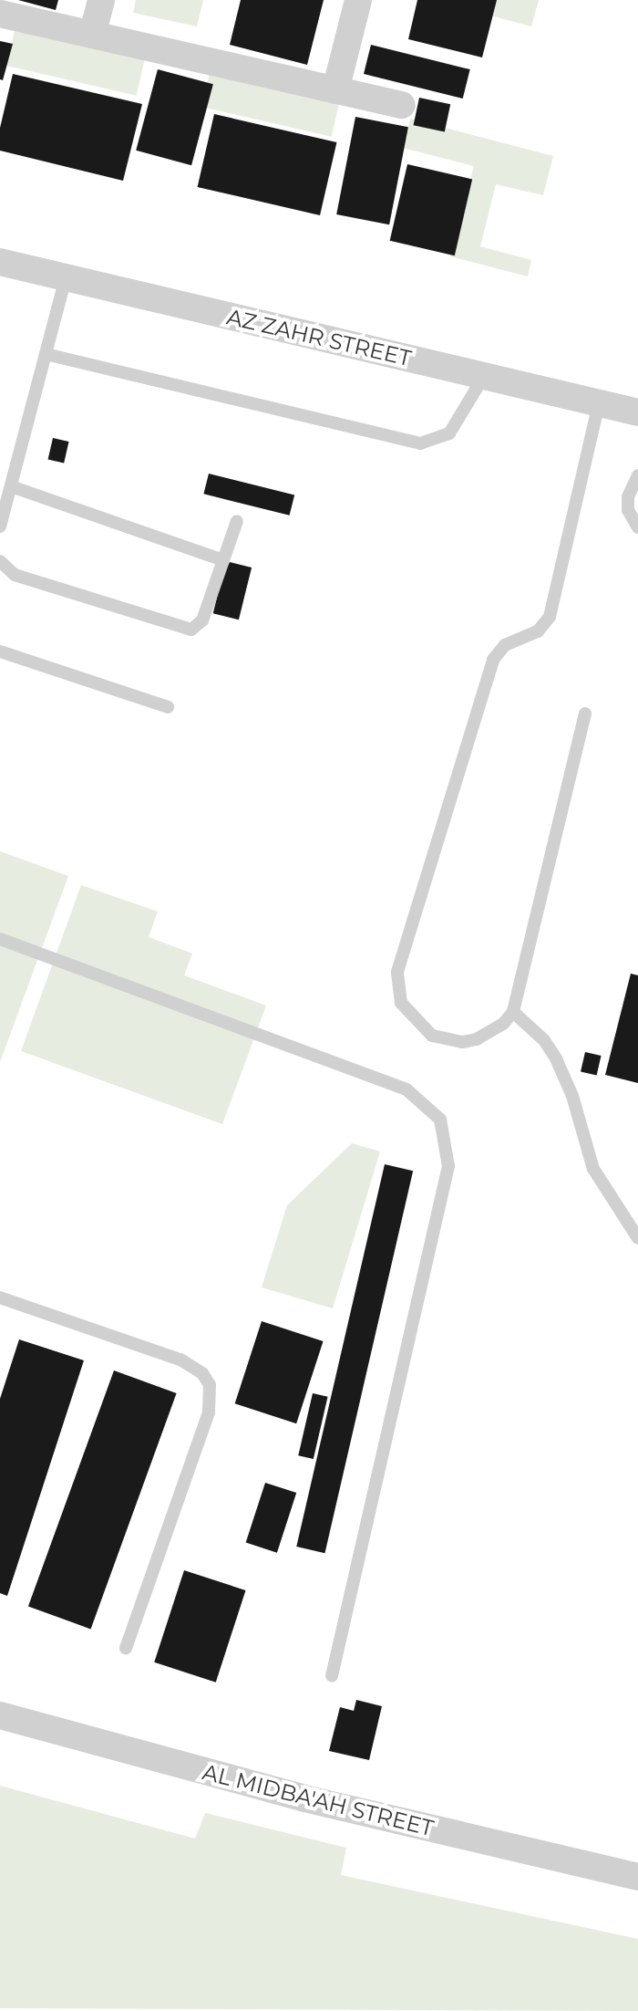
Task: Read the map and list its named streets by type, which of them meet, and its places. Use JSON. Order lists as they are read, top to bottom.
{
  "streets": {
    "street": ["AZ ZAHR STREET", "AL MIDBA'AH STREET"]
  }
}
